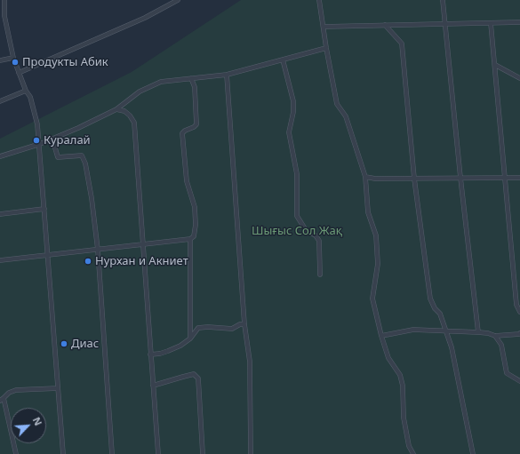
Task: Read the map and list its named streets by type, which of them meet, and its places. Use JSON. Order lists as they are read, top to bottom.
{
  "parks": ["Шығыс Сол Жақ"],
  "places": [
    "Продукты Абик",
    "Куралай",
    "Нурхан и Акниет",
    "Диас"
  ],
  "north": "top right"
}
